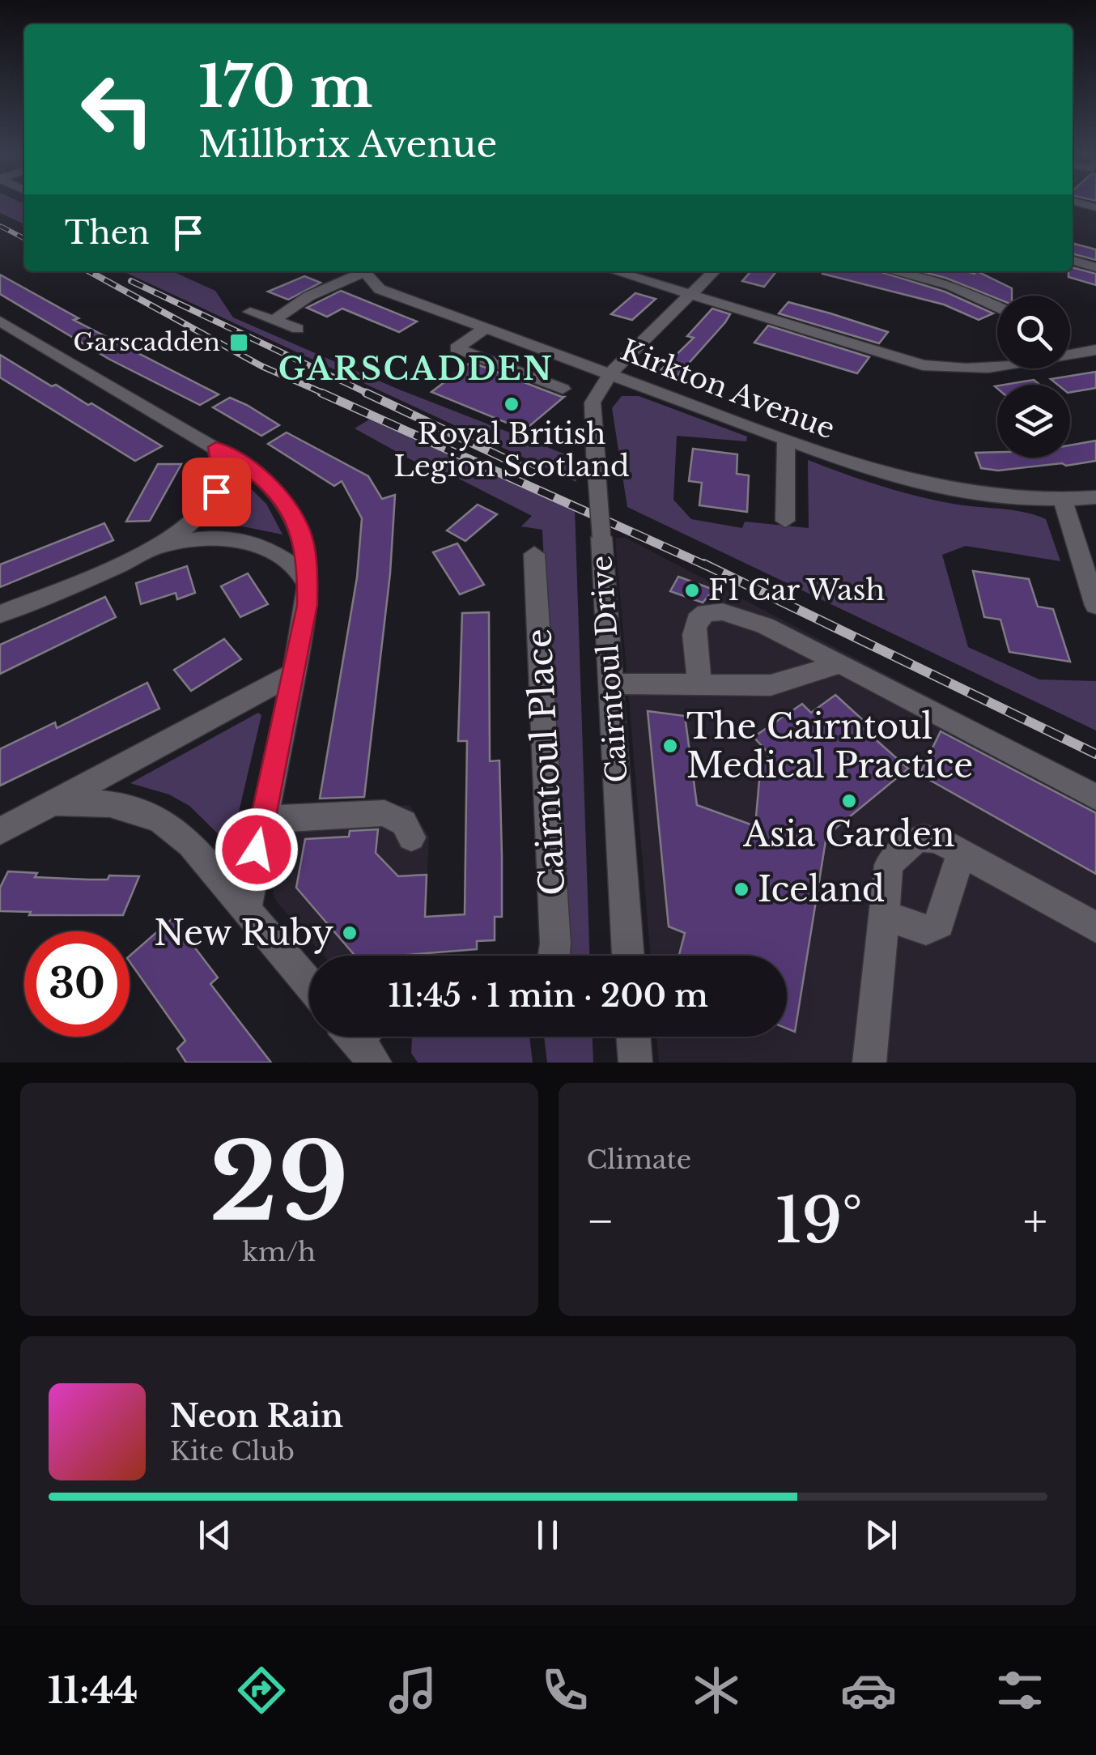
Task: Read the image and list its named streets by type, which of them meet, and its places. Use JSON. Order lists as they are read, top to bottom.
{
  "streets": {
    "street": ["Kirkton Avenue", "Cairntoul Drive", "Cairntoul Place"]
  },
  "crossings": [
    ["Kirkton Avenue", "Cairntoul Drive"]
  ],
  "districts": ["GARSCADDEN"],
  "places": {
    "transit": ["Garscadden"],
    "other": [
      "Royal British Legion Scotland",
      "F1 Car Wash",
      "The Cairntoul Medical Practice",
      "Asia Garden",
      "Iceland",
      "New Ruby"
    ]
  },
  "page": {
    "turn": ["170 m", "Millbrix Avenue"],
    "then": "Then",
    "limit": "30",
    "trip": "11:45 · 1 min · 200 m",
    "tile": [
      ["29", "km/h"],
      "Climate"
    ],
    "heat": ["−", "19°", "+"],
    "song": ["Neon Rain", "Kite Club"],
    "tabs": "11:44"
  }
}
